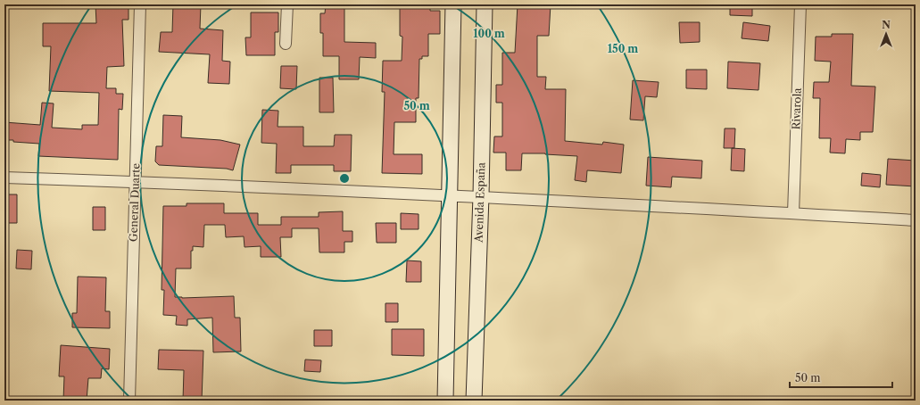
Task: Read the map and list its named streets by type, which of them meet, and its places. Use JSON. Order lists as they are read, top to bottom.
{
  "streets": {
    "street": ["Rivarola", "General Duarte", "Avenida España"]
  },
  "scale_bar": "50 m",
  "north": "top",
  "rings": ["100 m", "150 m", "50 m"]
}
